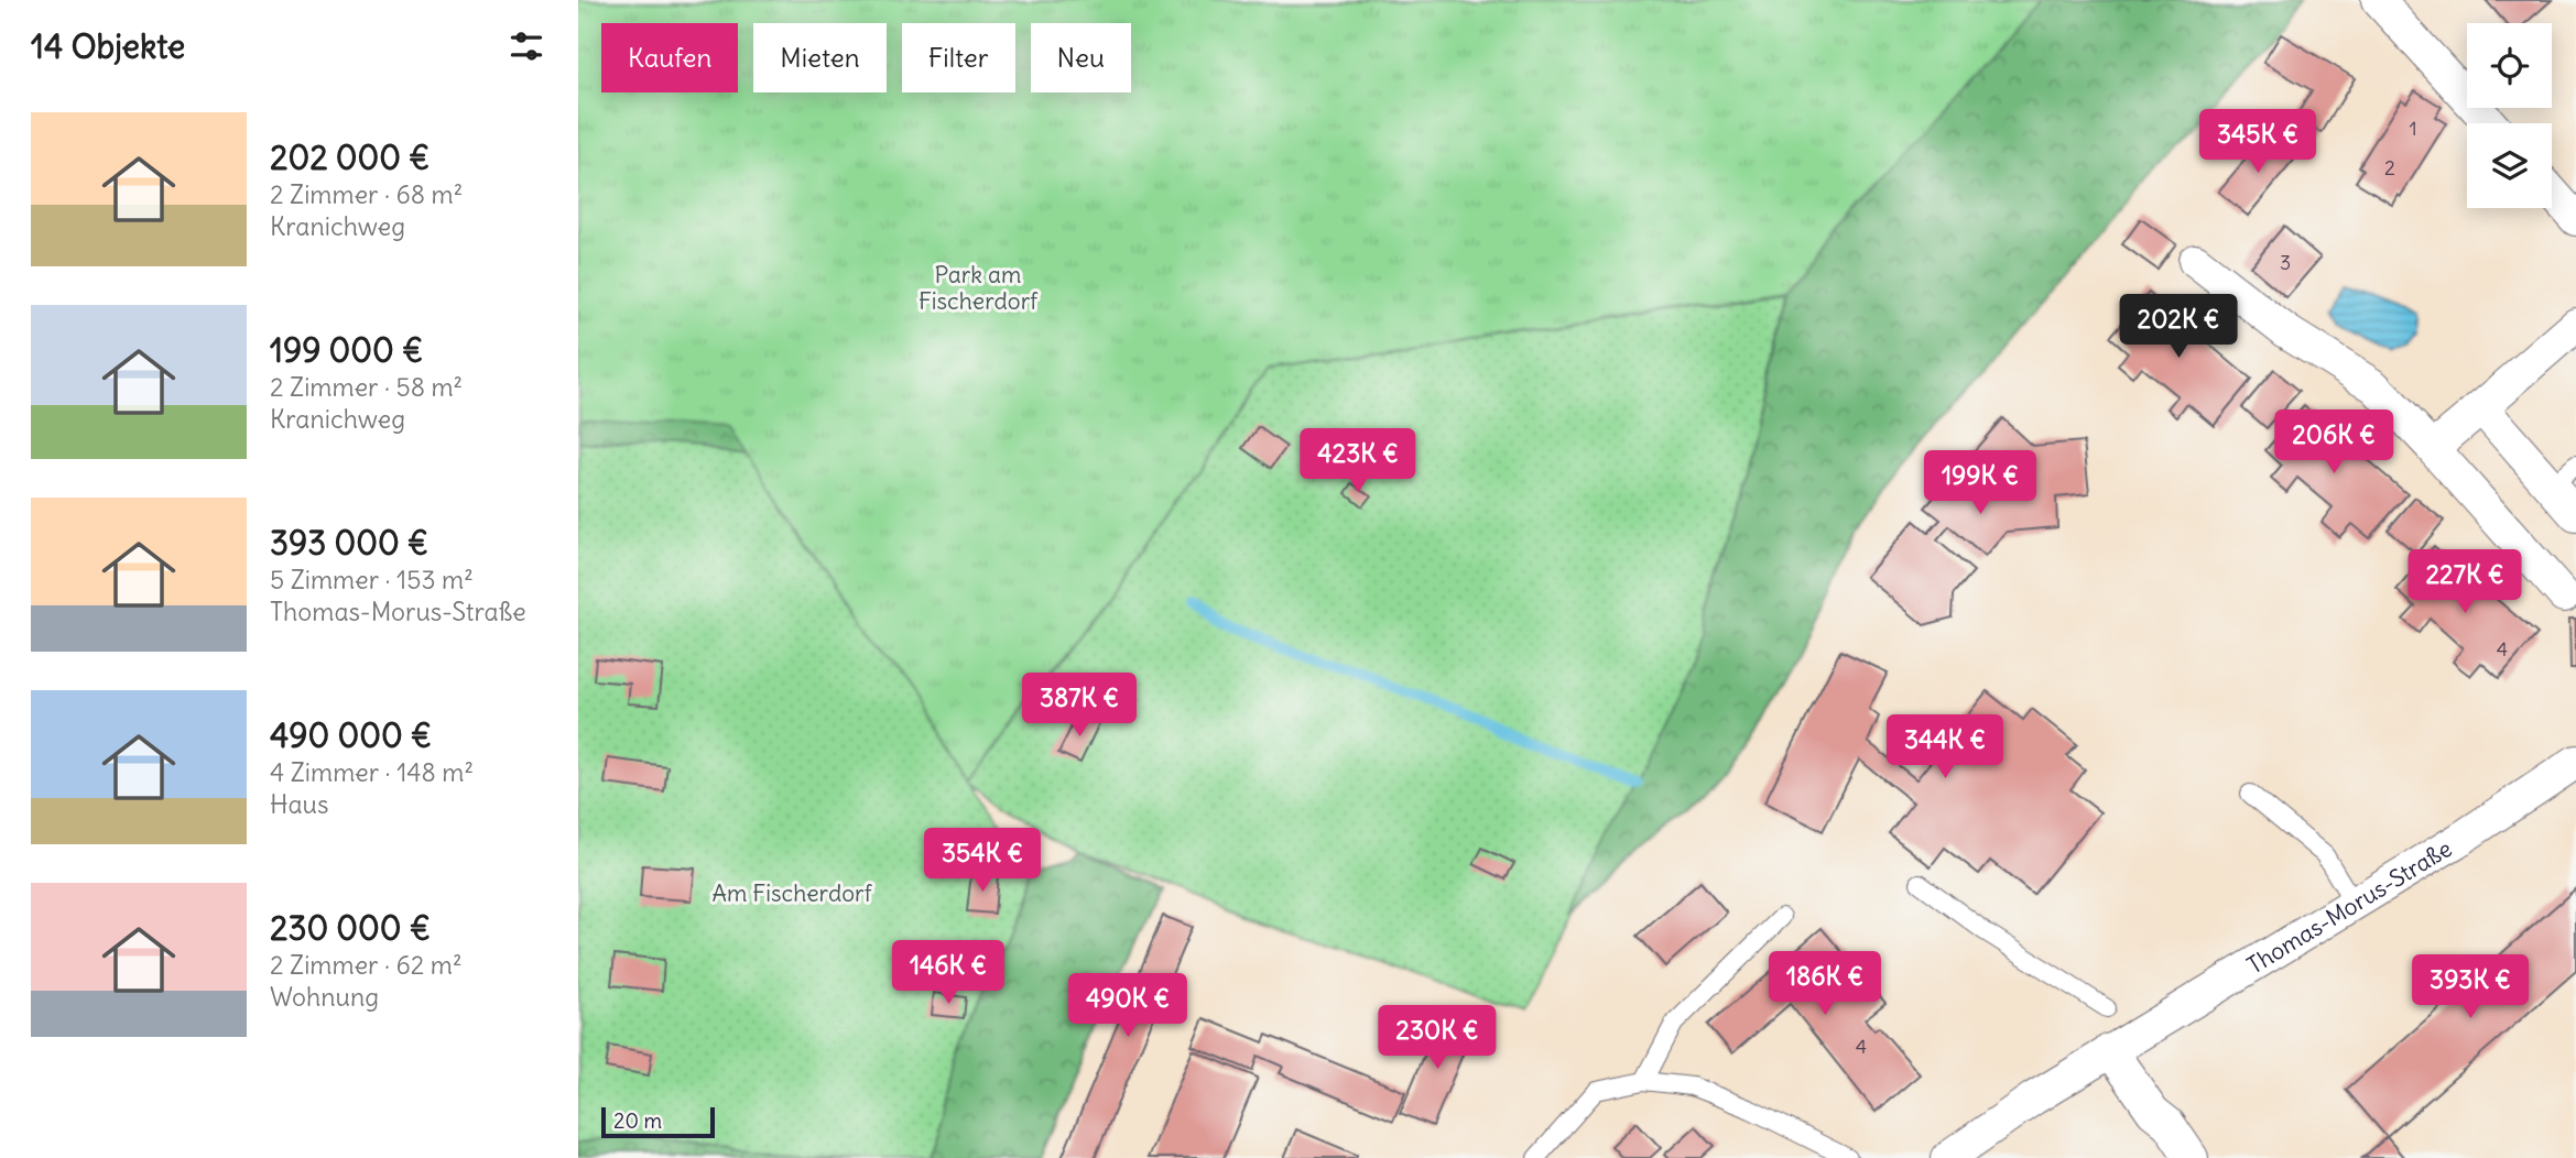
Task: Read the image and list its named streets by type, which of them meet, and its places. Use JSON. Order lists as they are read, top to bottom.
{
  "streets": {
    "street": ["Thomas-Morus-Straße"]
  },
  "parks": ["Park am Fischerdorf", "Am Fischerdorf"],
  "house_numbers": [
    "1",
    "2",
    "3",
    "4",
    "4"
  ],
  "scale_bar": "20 m",
  "page": {
    "heading": "14 Objekte",
    "chip": [
      "Kaufen",
      "Mieten",
      "Filter",
      "Neu"
    ],
    "list": [
      {
        "name": "202 000 €",
        "note": "2 Zimmer · 68 m² · Kranichweg"
      },
      {
        "name": "199 000 €",
        "note": "2 Zimmer · 58 m² · Kranichweg"
      },
      {
        "name": "393 000 €",
        "note": "5 Zimmer · 153 m² · Thomas-Morus-Straße"
      },
      {
        "name": "490 000 €",
        "note": "4 Zimmer · 148 m² · Haus"
      },
      {
        "name": "230 000 €",
        "note": "2 Zimmer · 62 m² · Wohnung"
      }
    ],
    "price": [
      "345K €",
      "202K €",
      "206K €",
      "423K €",
      "199K €",
      "227K €",
      "387K €",
      "344K €",
      "354K €",
      "146K €",
      "186K €",
      "393K €",
      "490K €",
      "230K €"
    ],
    "scale": "20 m"
  }
}
